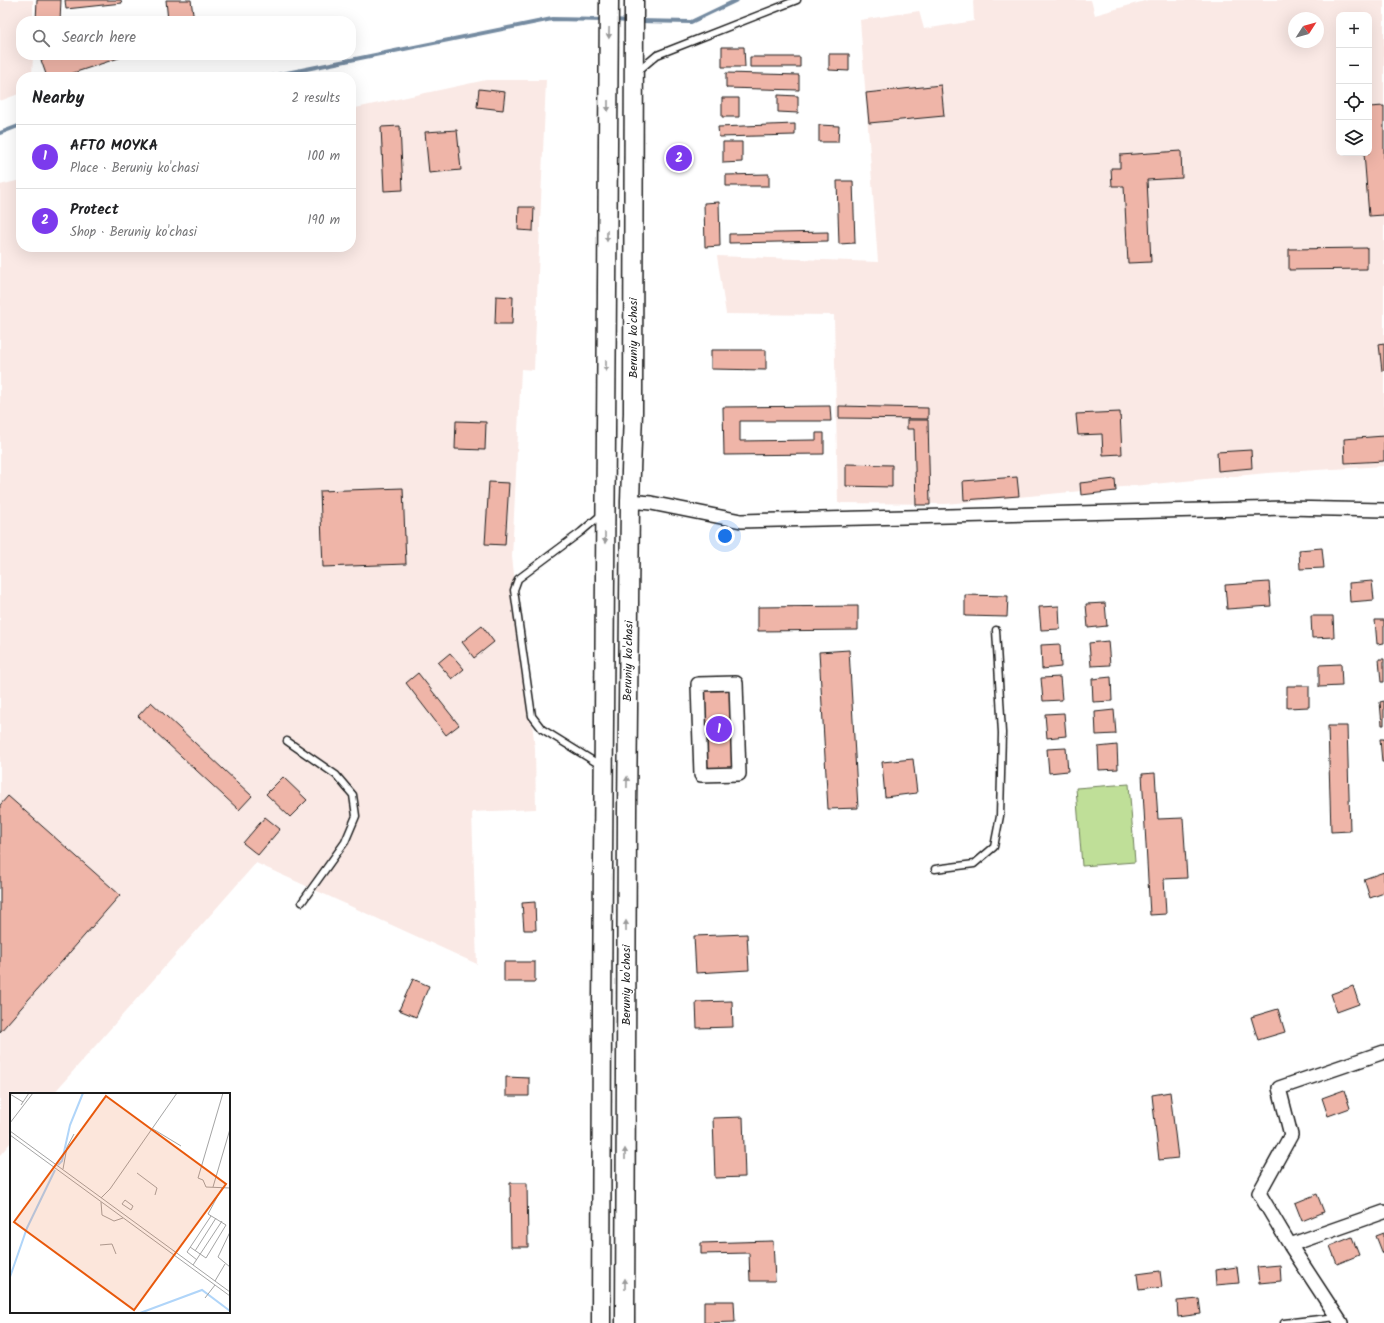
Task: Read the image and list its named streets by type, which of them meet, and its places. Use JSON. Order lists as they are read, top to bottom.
{
  "streets": {
    "main road": ["Beruniy ko'chasi"]
  },
  "north": "top right",
  "page": {
    "map_buttons": ["+", "−"],
    "search": "Search here",
    "heading": ["Nearby", "2 results"],
    "list": [
      {
        "mark": "1",
        "name": "AFTO MOYKA",
        "note": "Place · Beruniy ko'chasi",
        "value": "100 m"
      },
      {
        "mark": "2",
        "name": "Protect",
        "note": "Shop · Beruniy ko'chasi",
        "value": "190 m"
      }
    ],
    "pins": ["2", "1"]
  }
}
